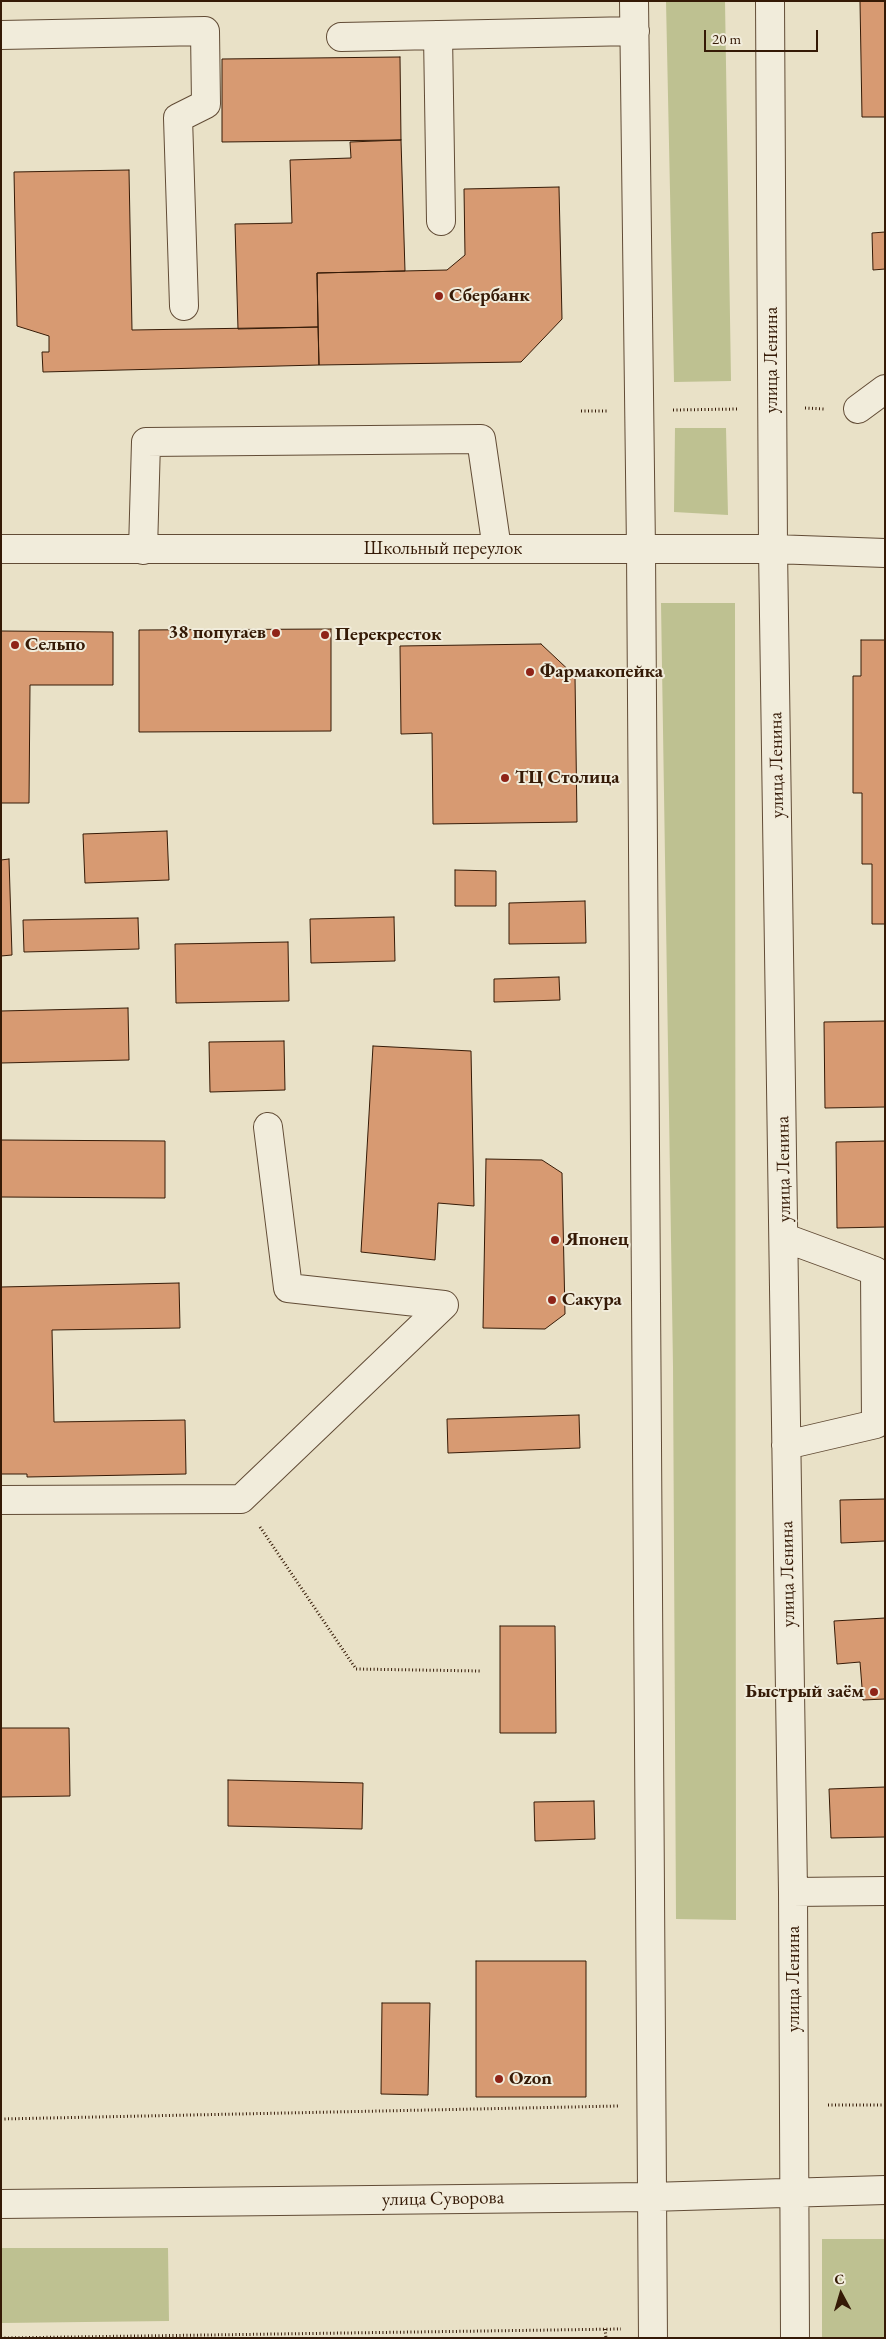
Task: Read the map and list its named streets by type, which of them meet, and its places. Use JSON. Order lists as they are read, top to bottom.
{
  "streets": {
    "street": ["улица Ленина", "Школьный переулок", "улица Суворова"]
  },
  "crossings": [
    ["улица Ленина", "Школьный переулок"],
    ["улица Ленина", "улица Суворова"]
  ],
  "places": [
    "Сбербанк",
    "38 попугаев",
    "Перекресток",
    "Сельпо",
    "Фармакопейка",
    "ТЦ Столица",
    "Японец",
    "Сакура",
    "Быстрый заём",
    "Ozon"
  ],
  "scale_bar": "20 m",
  "north": "top"
}
